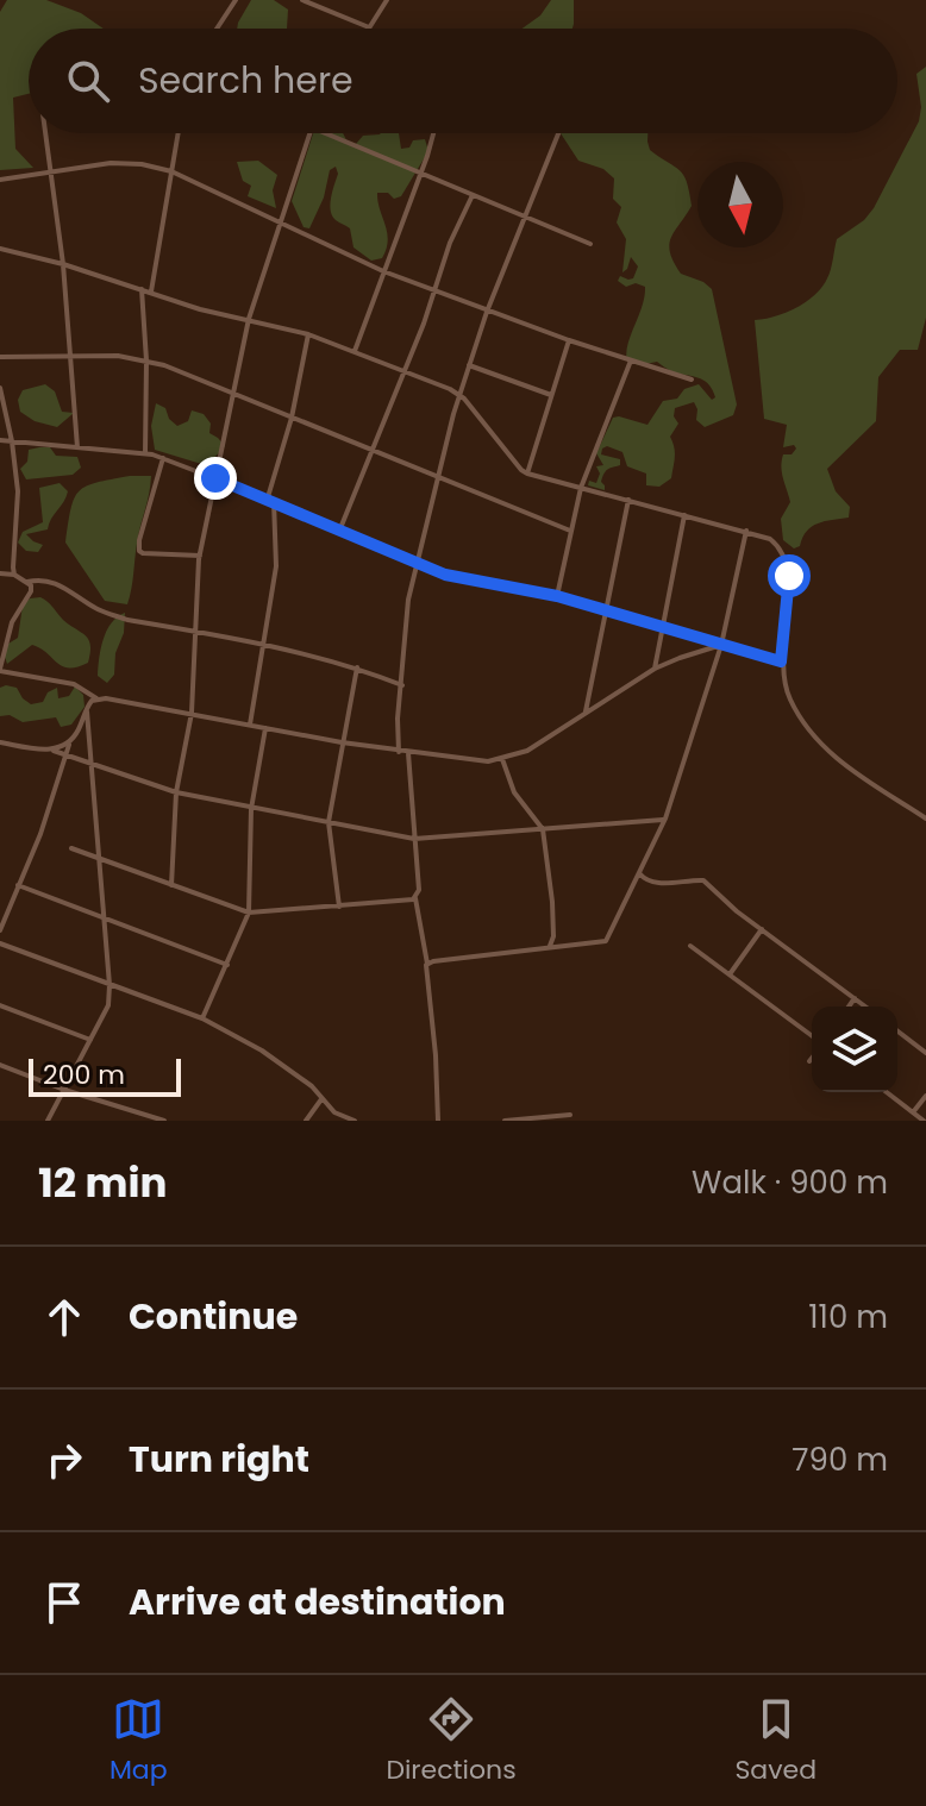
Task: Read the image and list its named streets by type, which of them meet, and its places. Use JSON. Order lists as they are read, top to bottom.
{
  "scale_bar": "200 m",
  "north": "bottom",
  "page": {
    "search": "Search here",
    "scale": "200 m",
    "heading": ["12 min", "Walk · 900 m"],
    "list": [
      ["Continue", "110 m"],
      ["Turn right", "790 m"],
      "Arrive at destination"
    ],
    "nav": ["Map", "Directions", "Saved"]
  }
}
